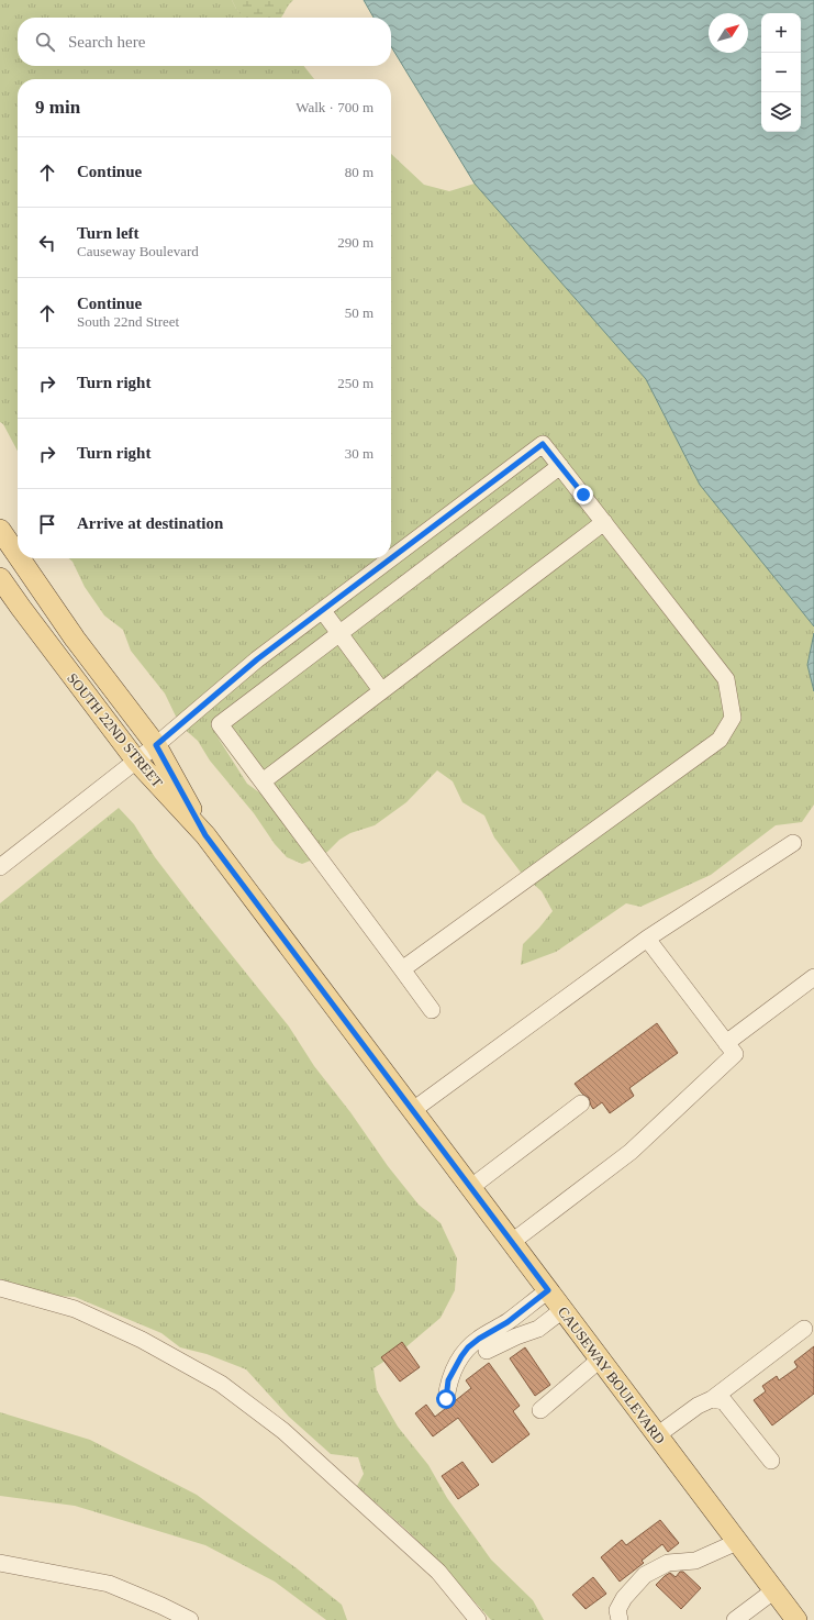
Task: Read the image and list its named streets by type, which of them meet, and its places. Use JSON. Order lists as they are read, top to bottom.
{
  "streets": {
    "main road": ["SOUTH 22ND STREET", "CAUSEWAY BOULEVARD"]
  },
  "crossings": [
    ["SOUTH 22ND STREET", "CAUSEWAY BOULEVARD"]
  ],
  "north": "top right",
  "page": {
    "map_buttons": ["+", "−"],
    "search": "Search here",
    "heading": ["9 min", "Walk · 700 m"],
    "list": [
      ["Continue", "80 m"],
      ["Turn left", "Causeway Boulevard", "290 m"],
      ["Continue", "South 22nd Street", "50 m"],
      ["Turn right", "250 m"],
      ["Turn right", "30 m"],
      "Arrive at destination"
    ]
  }
}
